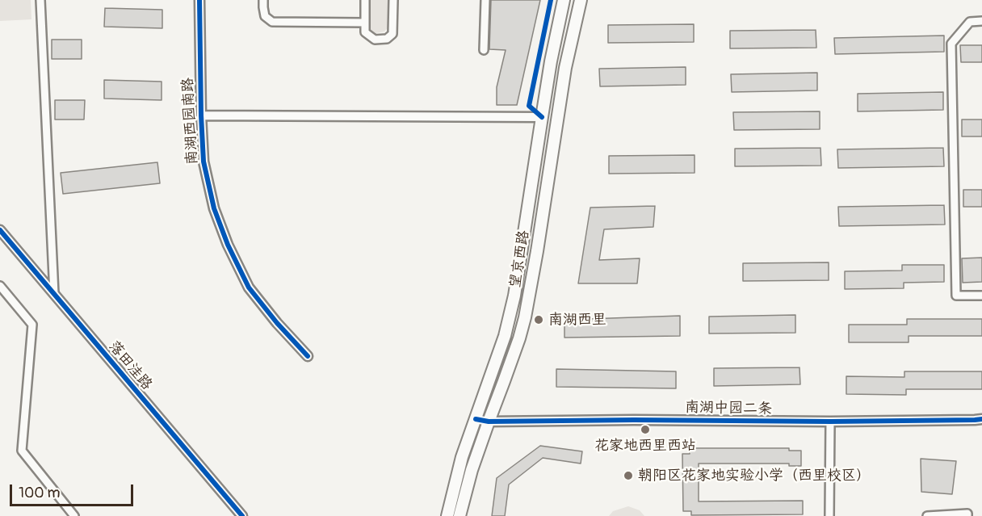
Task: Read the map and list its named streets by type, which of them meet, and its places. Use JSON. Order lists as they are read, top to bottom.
{
  "streets": {
    "main road": ["望京西路"],
    "street": ["南湖西园南路", "落田洼路", "南湖中园二条"]
  },
  "crossings": [
    ["望京西路", "南湖中园二条"]
  ],
  "places": ["南湖西里", "花家地西里西站", "朝阳区花家地实验小学（西里校区）"],
  "scale_bar": "100 m"
}
